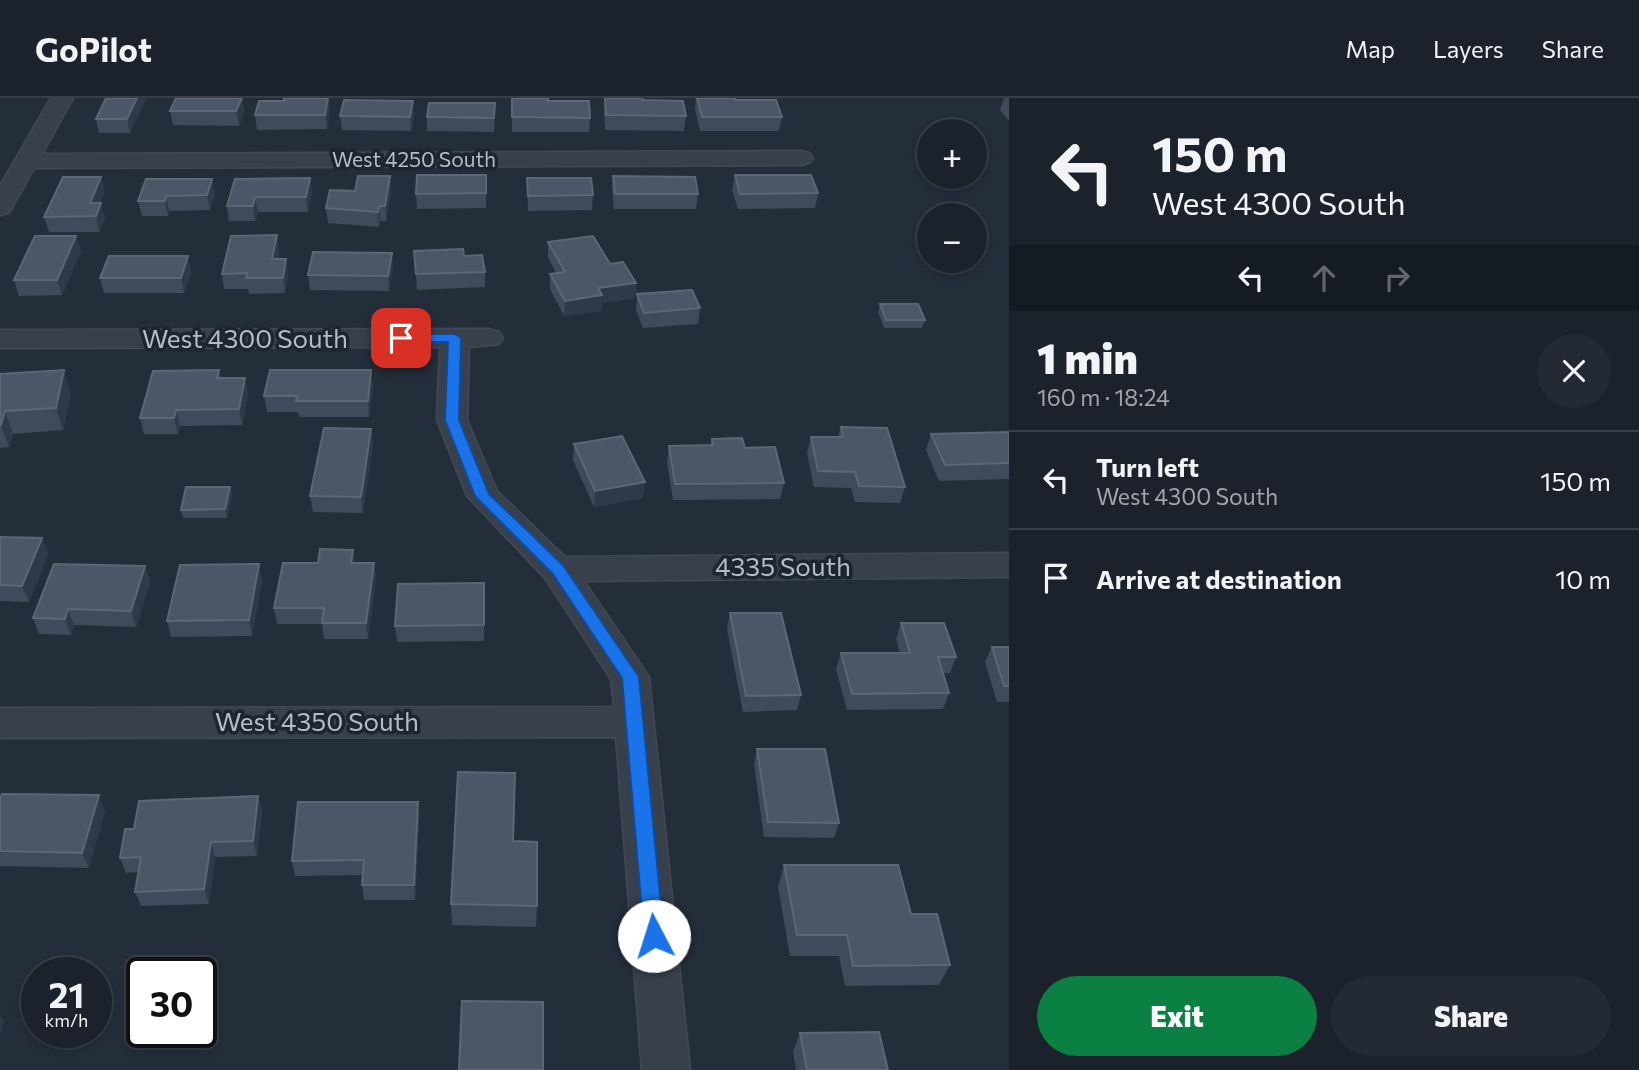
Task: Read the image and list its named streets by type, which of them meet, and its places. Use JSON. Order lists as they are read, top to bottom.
{
  "streets": {
    "street": [
      "West 4250 South",
      "West 4300 South",
      "4335 South",
      "West 4350 South"
    ]
  },
  "crossings": [
    ["West 4300 South", "4335 South"]
  ],
  "page": {
    "header": "GoPilot",
    "nav": ["Map", "Layers", "Share"],
    "turn": ["150 m", "West 4300 South"],
    "map_buttons": ["+", "−"],
    "heading": ["1 min", "160 m · 18:24"],
    "list": [
      {
        "name": "Turn left",
        "note": "West 4300 South",
        "value": "150 m"
      },
      {
        "name": "Arrive at destination",
        "value": "10 m"
      }
    ],
    "speed": "21 km/h",
    "limit": "30",
    "buttons": ["Exit", "Share"]
  }
}
